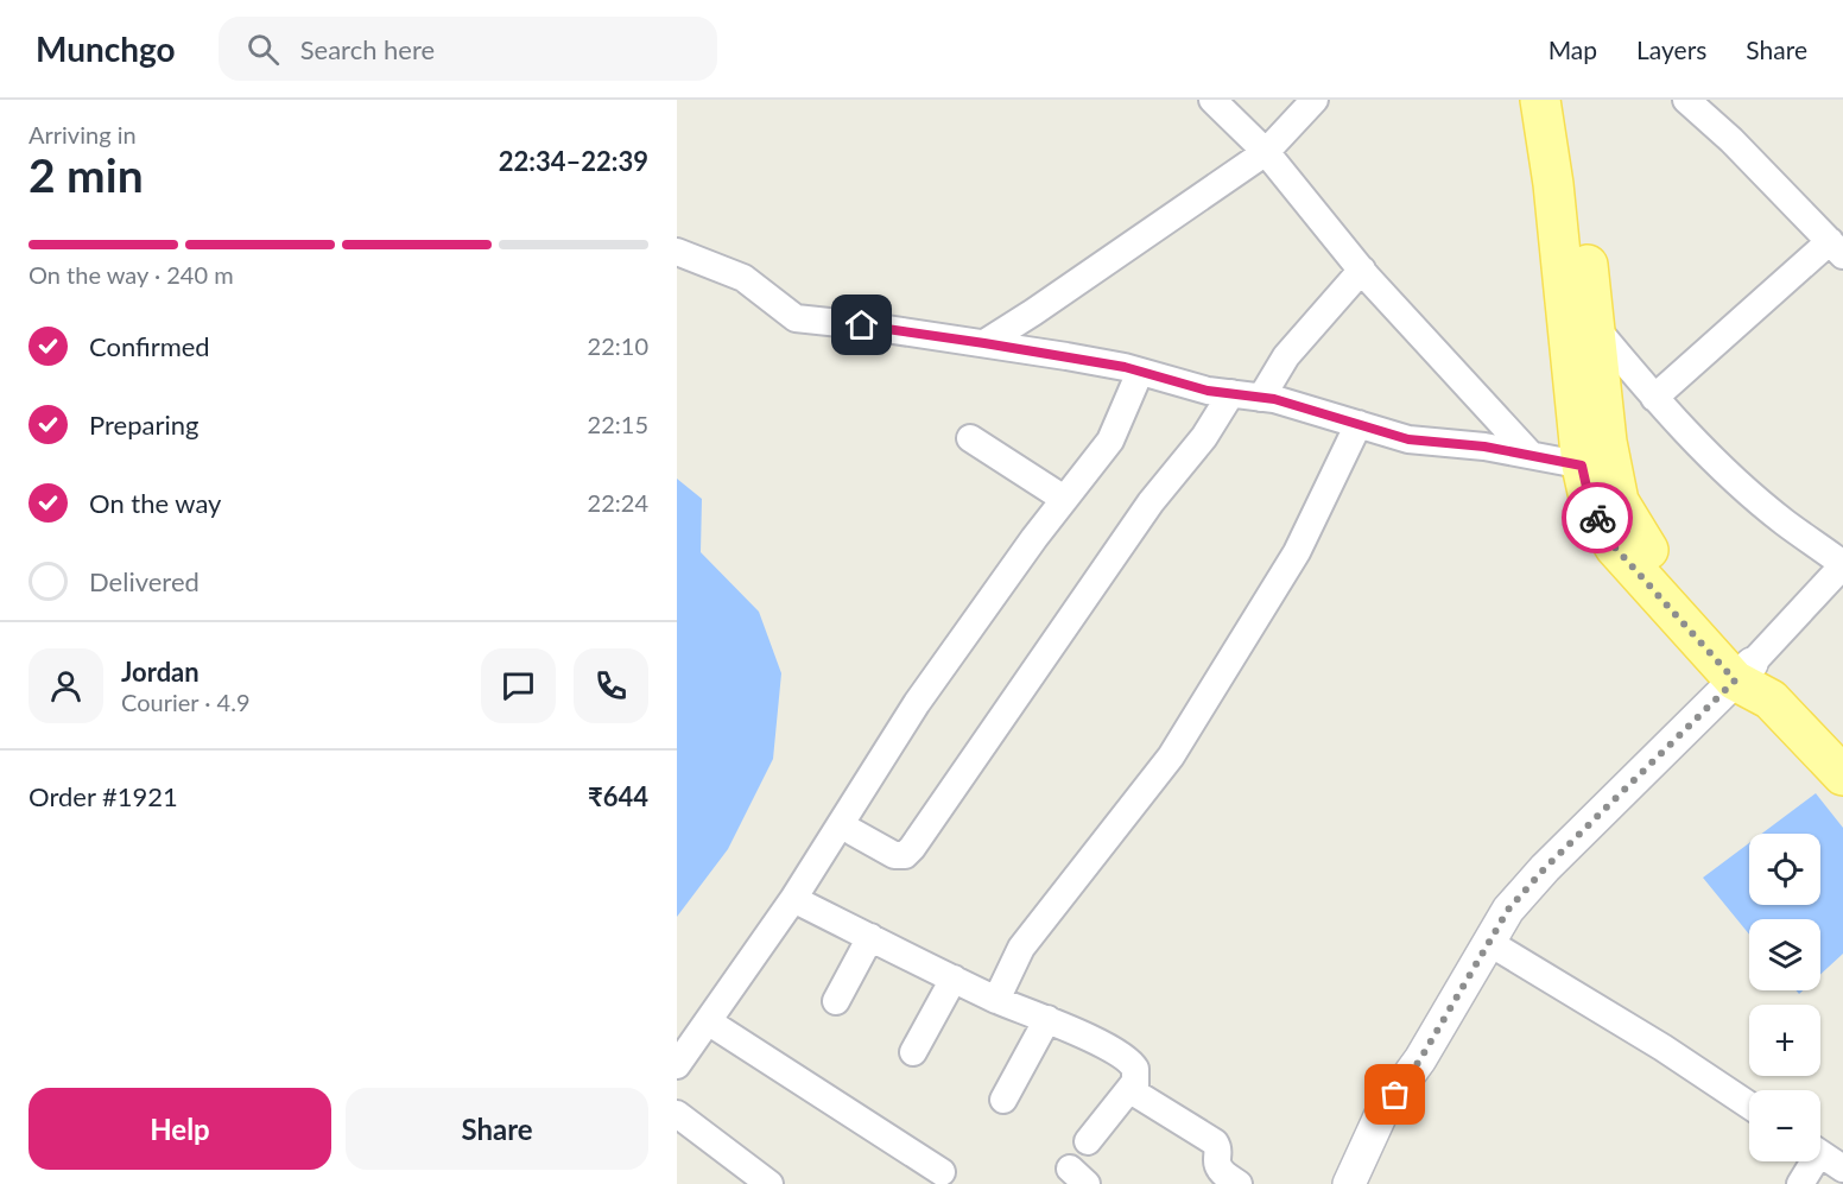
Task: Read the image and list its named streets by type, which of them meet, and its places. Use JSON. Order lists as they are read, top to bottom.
{
  "page": {
    "header": "Munchgo",
    "search": "Search here",
    "nav": ["Map", "Layers", "Share"],
    "heading": ["2 min", "Arriving in", "22:34–22:39"],
    "panel": [
      "Jordan",
      "Courier · 4.9",
      "Order #1921",
      "₹644"
    ],
    "bar": "On the way · 240 m",
    "list": [
      ["Confirmed", "22:10"],
      ["Preparing", "22:15"],
      ["On the way", "22:24"],
      "Delivered"
    ],
    "map_buttons": ["+", "−"],
    "buttons": ["Help", "Share"]
  }
}
